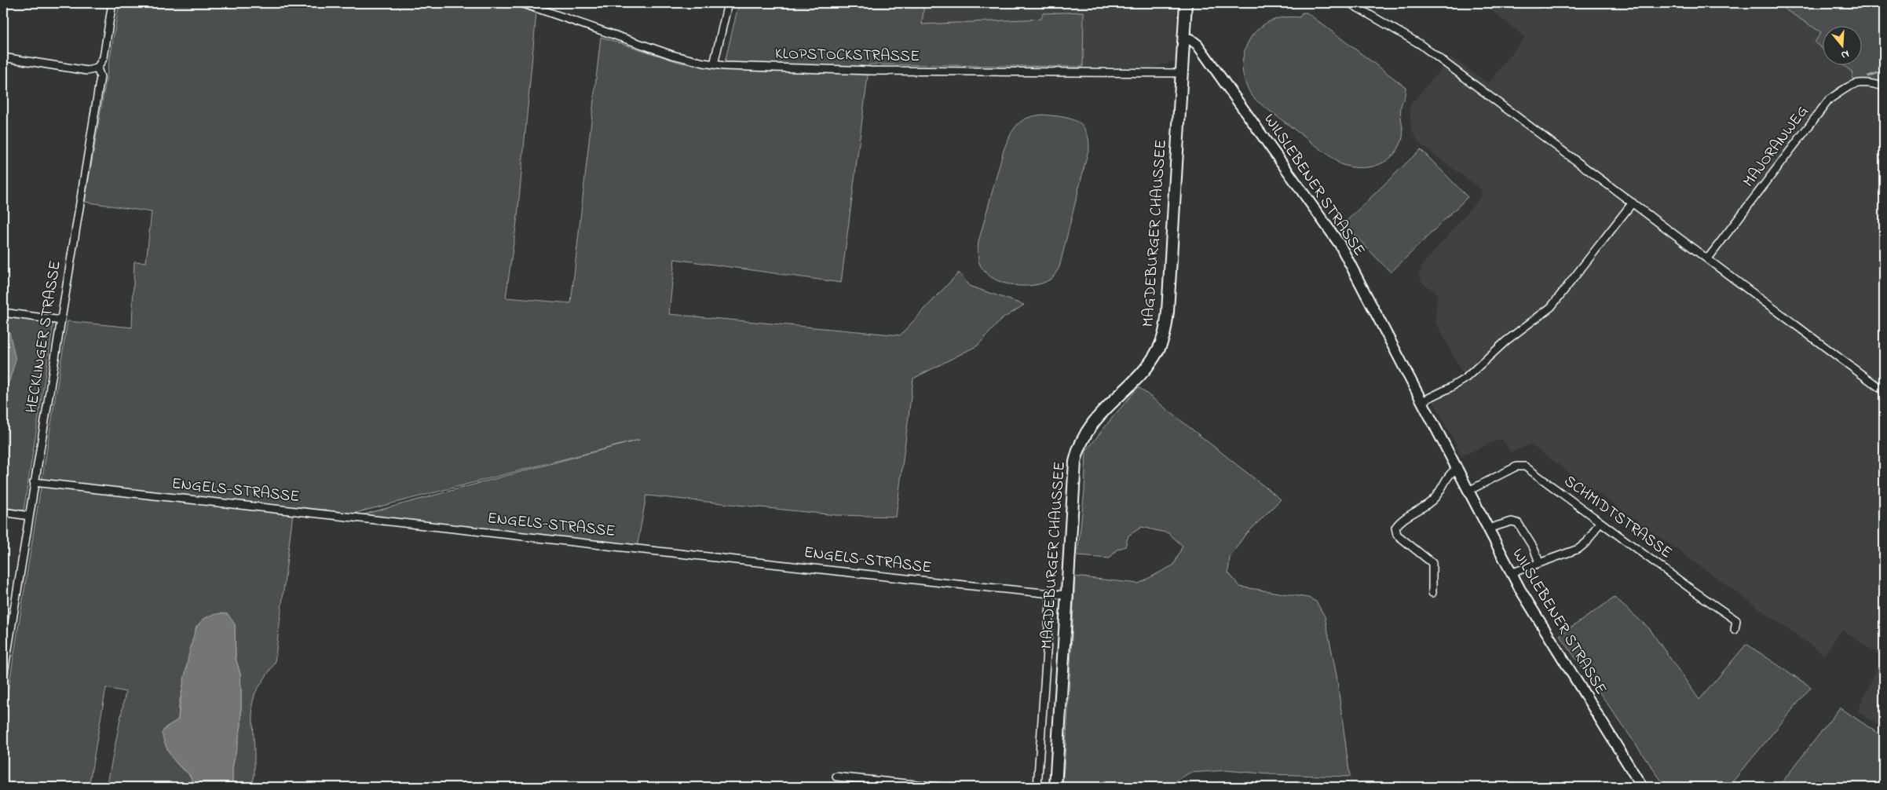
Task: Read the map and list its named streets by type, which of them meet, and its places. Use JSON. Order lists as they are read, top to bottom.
{
  "streets": {
    "main road": ["MAGDEBURGER CHAUSSEE"],
    "street": [
      "KLOPSTOCKSTRASSE",
      "MAJORANWEG",
      "WILSLEBENER STRASSE",
      "HECKLINGER STRASSE",
      "ENGELS-STRASSE",
      "SCHMIDTSTRASSE"
    ]
  },
  "crossings": [
    ["KLOPSTOCKSTRASSE", "MAGDEBURGER CHAUSSEE"],
    ["WILSLEBENER STRASSE", "MAGDEBURGER CHAUSSEE"],
    ["WILSLEBENER STRASSE", "SCHMIDTSTRASSE"],
    ["MAGDEBURGER CHAUSSEE", "ENGELS-STRASSE"],
    ["HECKLINGER STRASSE", "ENGELS-STRASSE"]
  ],
  "north": "bottom"
}
